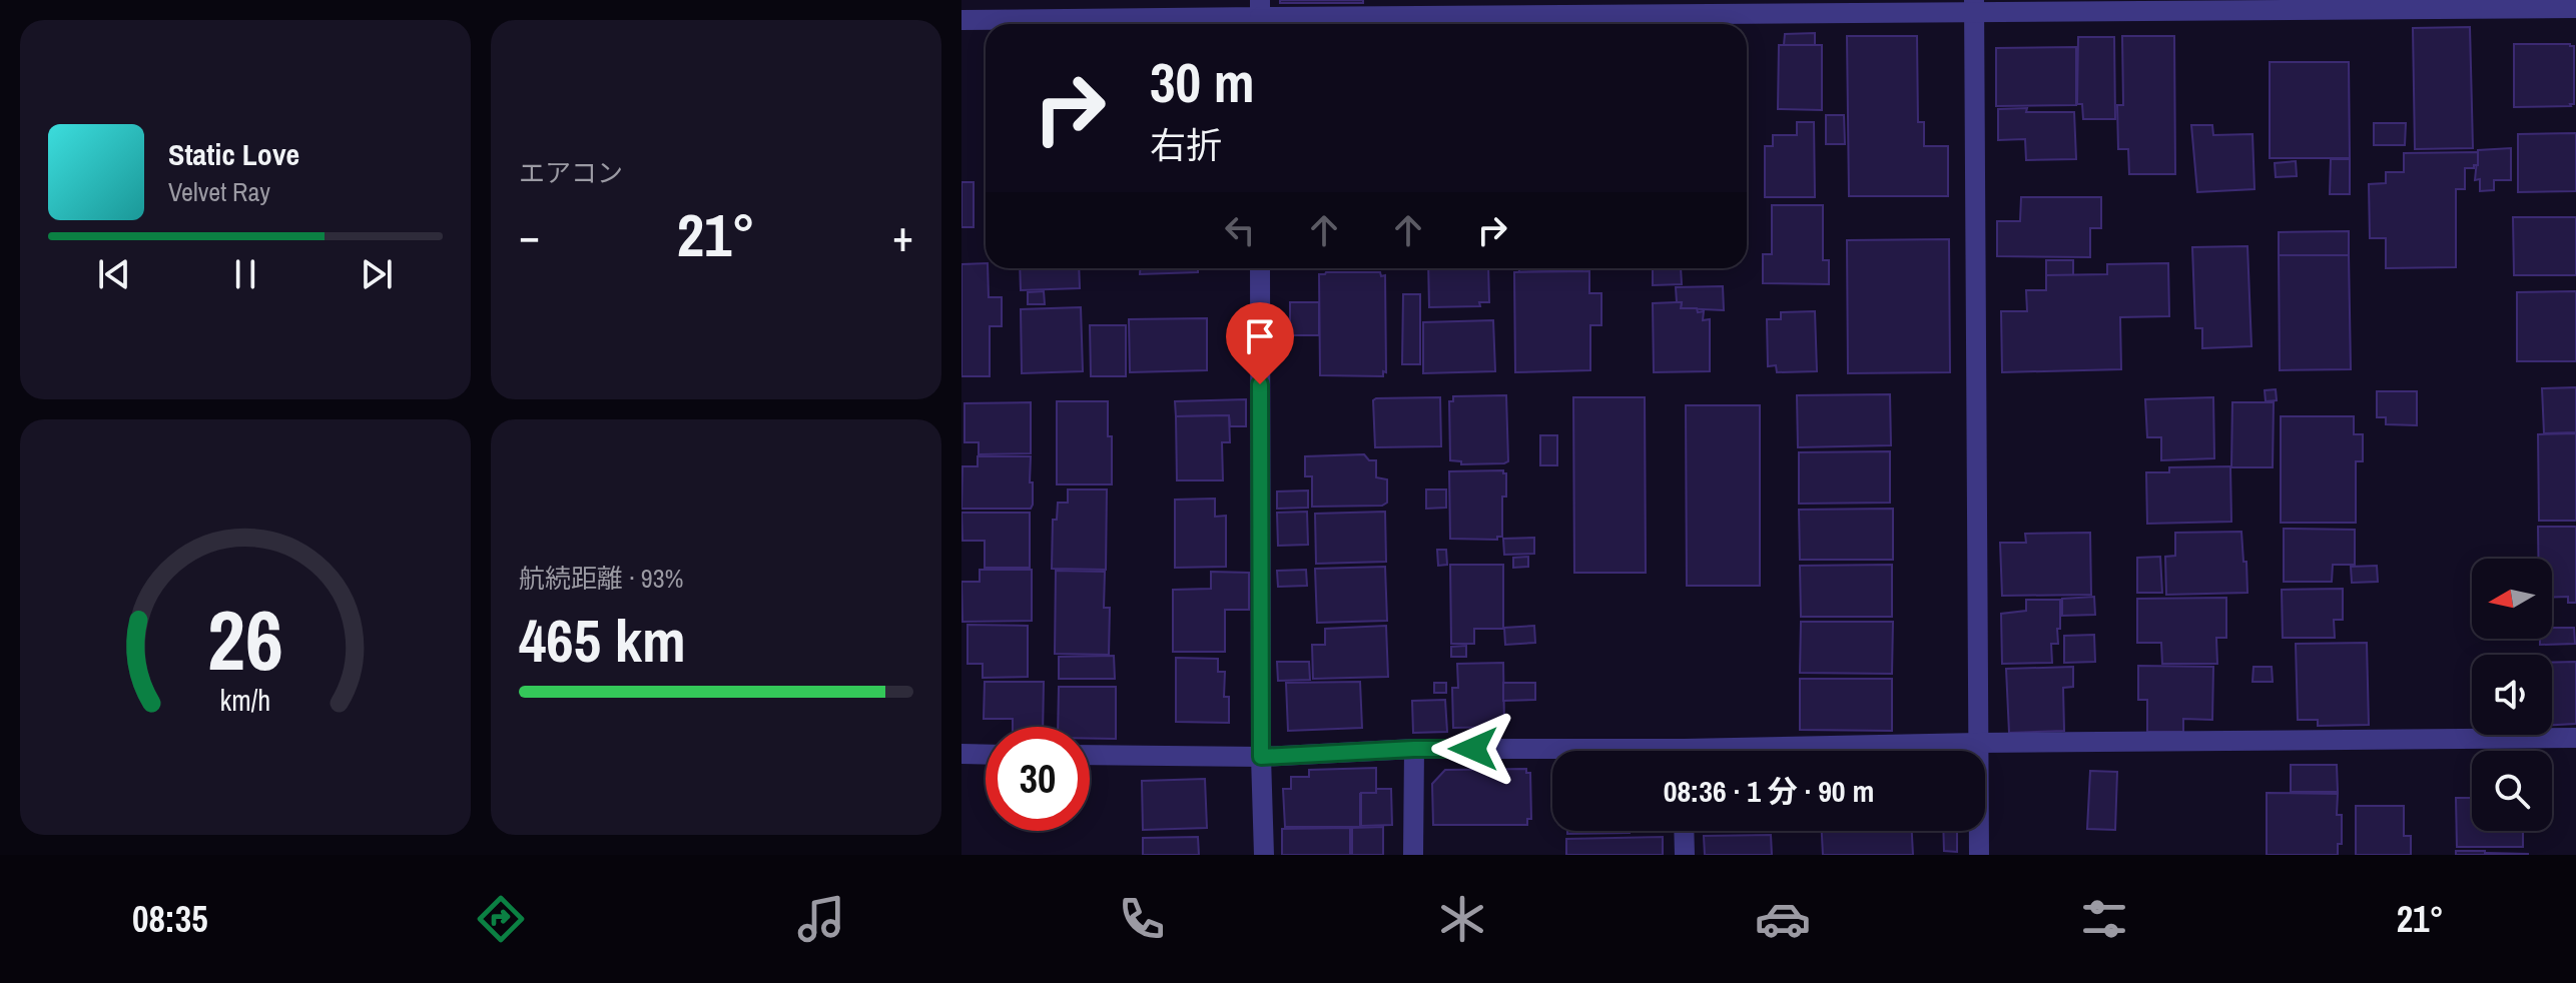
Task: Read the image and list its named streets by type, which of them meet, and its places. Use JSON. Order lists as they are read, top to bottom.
{
  "north": "left",
  "page": {
    "tile": [
      "エアコン",
      ["航続距離 · 93%", "465 km"]
    ],
    "turn": ["30 m", "右折"],
    "song": ["Static Love", "Velvet Ray"],
    "heat": ["−", "21°", "+"],
    "limit": "30",
    "trip": "08:36 · 1 分 · 90 m",
    "tabs": ["08:35", "21°"],
    "gauge": ["26", "km/h"]
  }
}
